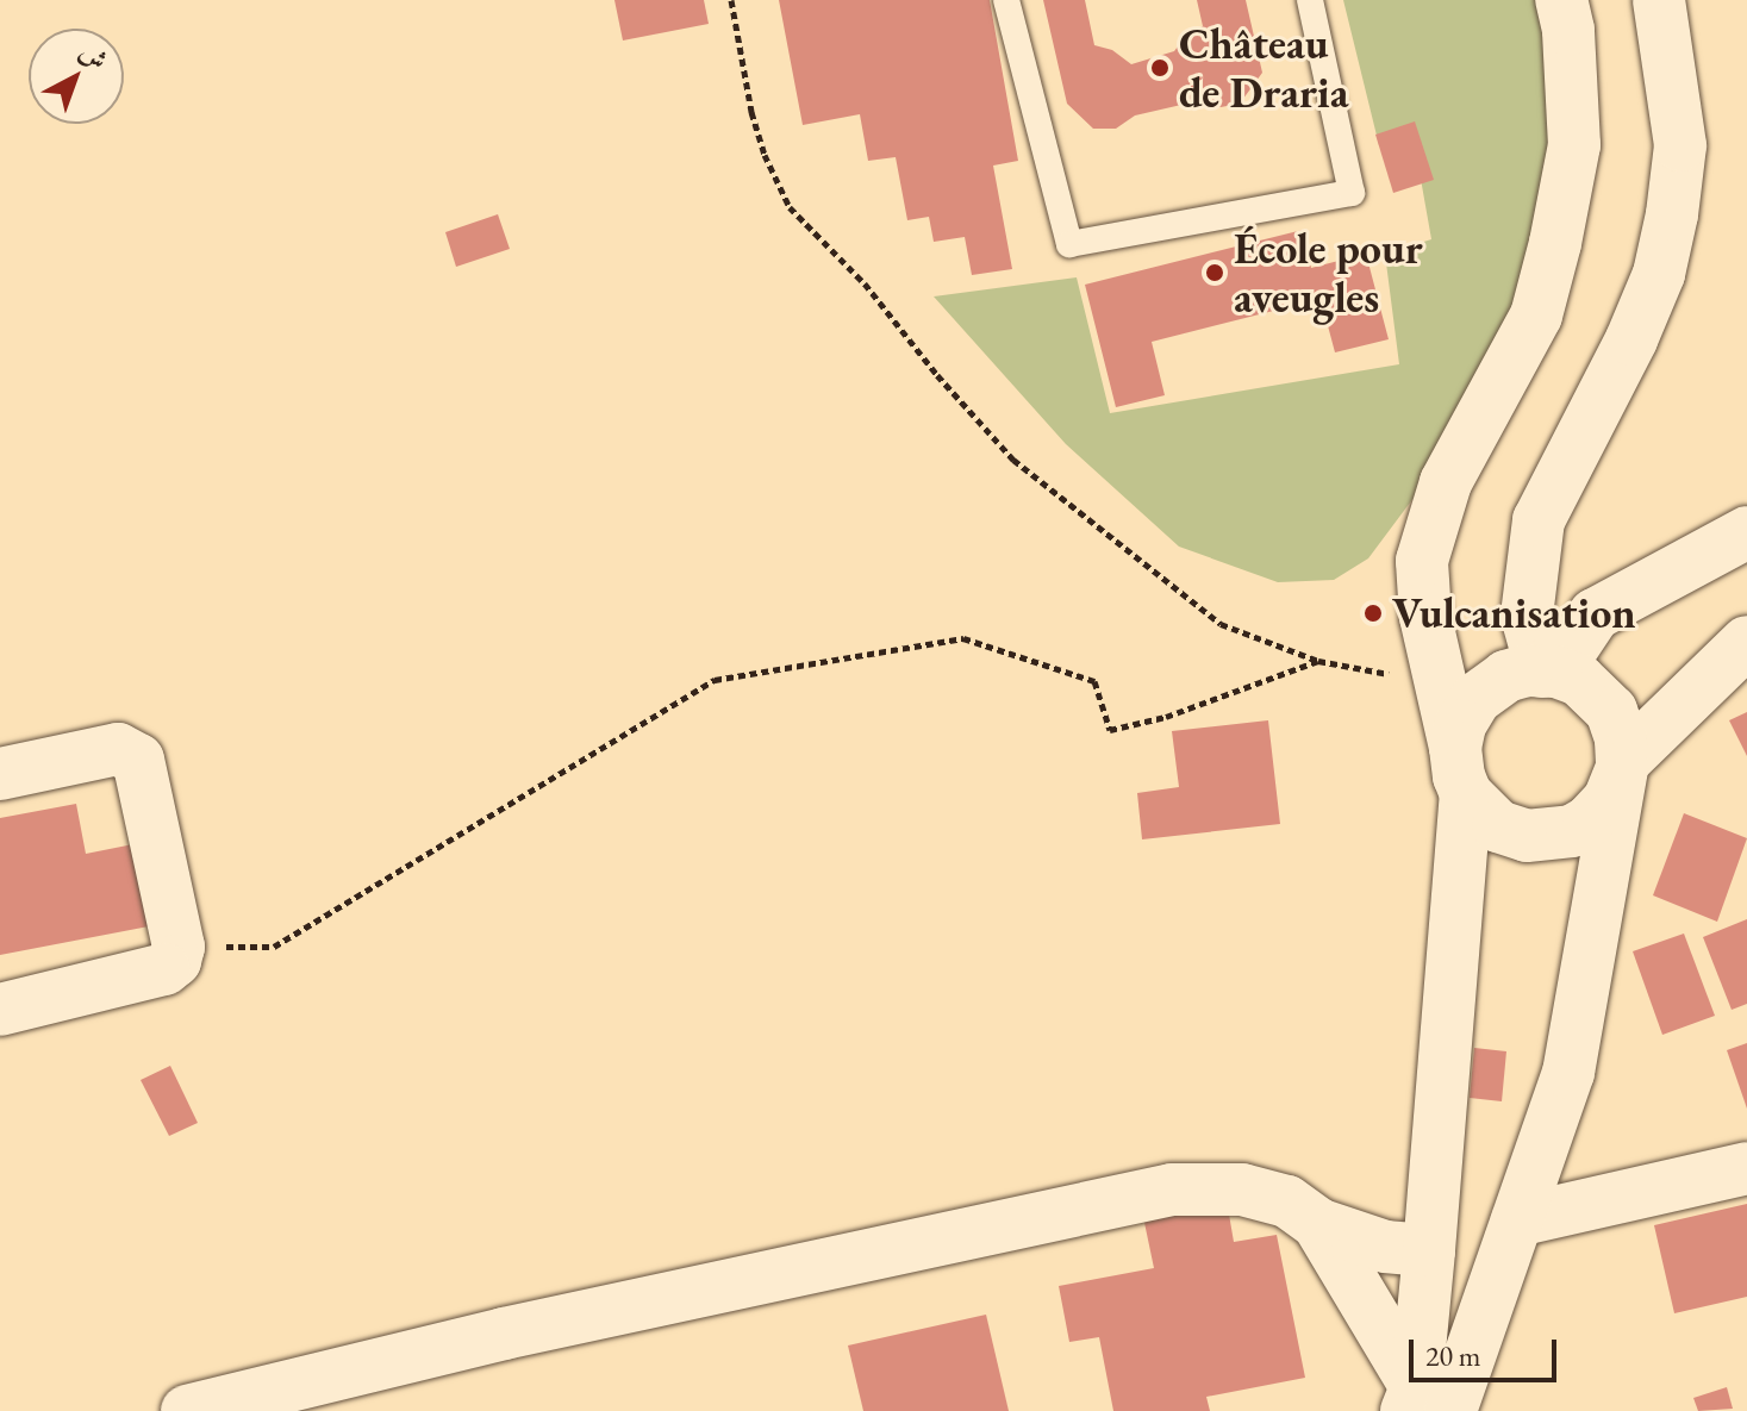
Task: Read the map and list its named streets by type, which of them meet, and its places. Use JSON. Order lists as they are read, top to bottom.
{
  "places": ["Château de Draria", "École pour aveugles", "Vulcanisation"],
  "scale_bar": "20 m",
  "north": "top right"
}
